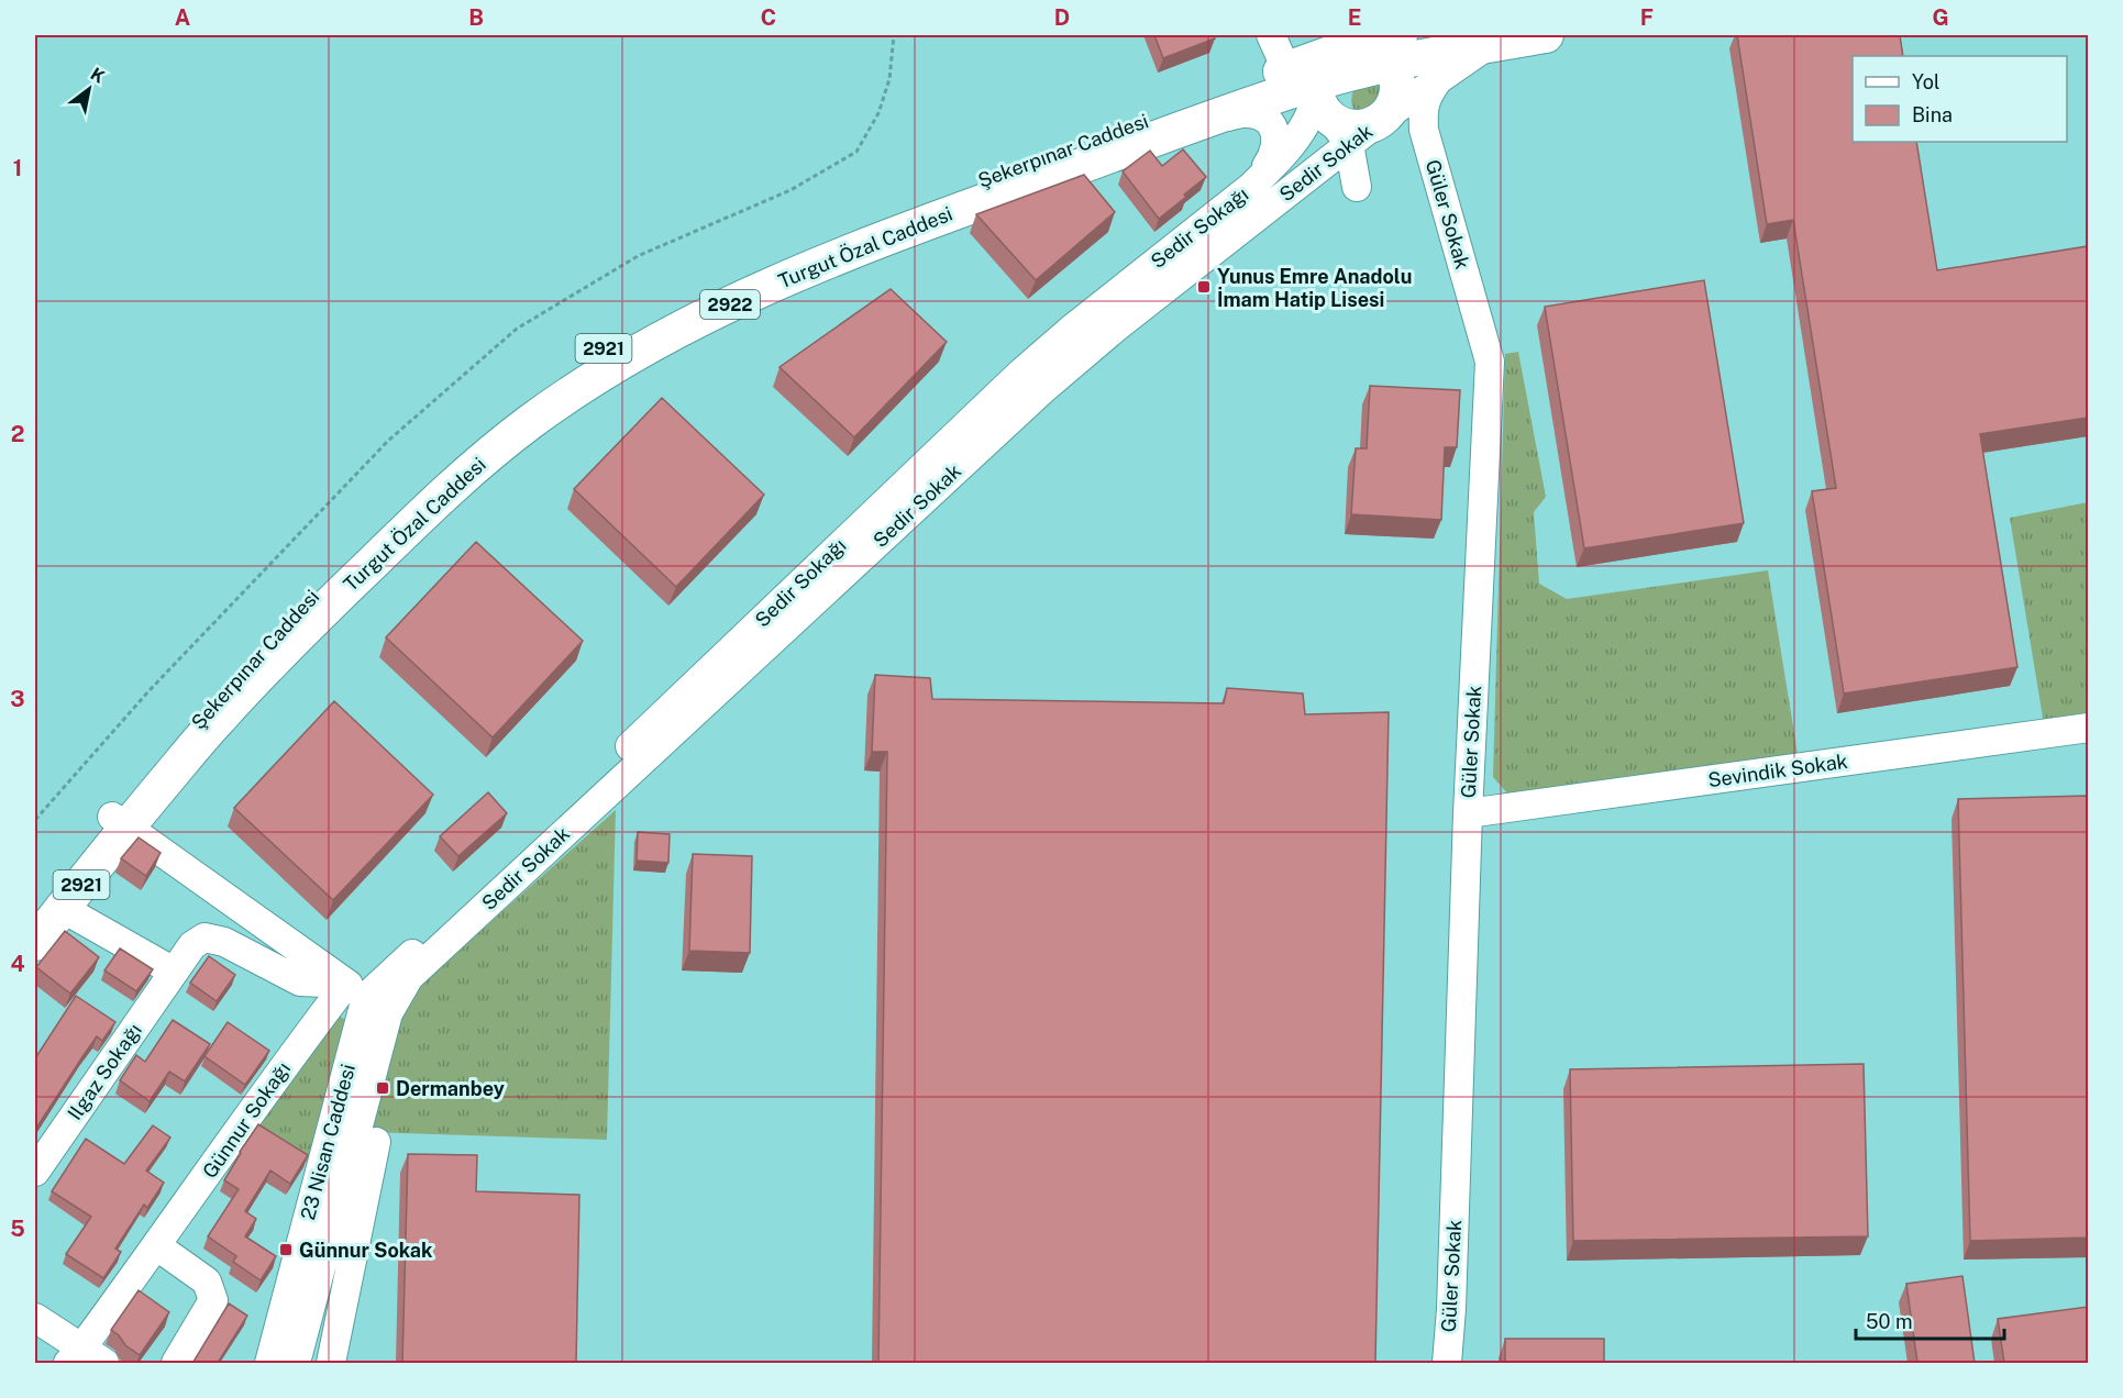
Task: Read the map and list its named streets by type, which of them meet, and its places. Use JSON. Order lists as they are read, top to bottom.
{
  "streets": {
    "main road": [
      "Şekerpınar Caddesi",
      "Turgut Özal Caddesi",
      "2922",
      "2921"
    ],
    "street": [
      "Sedir Sokak",
      "Güler Sokak",
      "Sedir Sokağı",
      "Sevindik Sokak",
      "Ilgaz Sokağı",
      "Günnur Sokağı",
      "23 Nisan Caddesi"
    ]
  },
  "crossings": [
    ["Şekerpınar Caddesi", "Sedir Sokağı"],
    ["Şekerpınar Caddesi", "Turgut Özal Caddesi"],
    ["Sedir Sokak", "Güler Sokak"],
    ["Sedir Sokak", "Turgut Özal Caddesi"],
    ["Sedir Sokak", "23 Nisan Caddesi"],
    ["Güler Sokak", "Sevindik Sokak"],
    ["Sedir Sokağı", "Turgut Özal Caddesi"],
    ["Sedir Sokağı", "Ilgaz Sokağı"],
    ["Sedir Sokağı", "Günnur Sokağı"],
    ["Sedir Sokağı", "23 Nisan Caddesi"],
    ["Ilgaz Sokağı", "Günnur Sokağı"],
    ["Ilgaz Sokağı", "23 Nisan Caddesi"],
    ["Günnur Sokağı", "23 Nisan Caddesi"]
  ],
  "places": {
    "transit": ["Yunus Emre Anadolu İmam Hatip Lisesi", "Dermanbey", "Günnur Sokak"]
  },
  "legend": ["Yol", "Bina"],
  "scale_bar": "50 m",
  "north": "top right",
  "grid": {
    "columns": [
      "A",
      "B",
      "C",
      "D",
      "E",
      "F",
      "G"
    ],
    "rows": [
      "1",
      "2",
      "3",
      "4",
      "5"
    ]
  }
}
